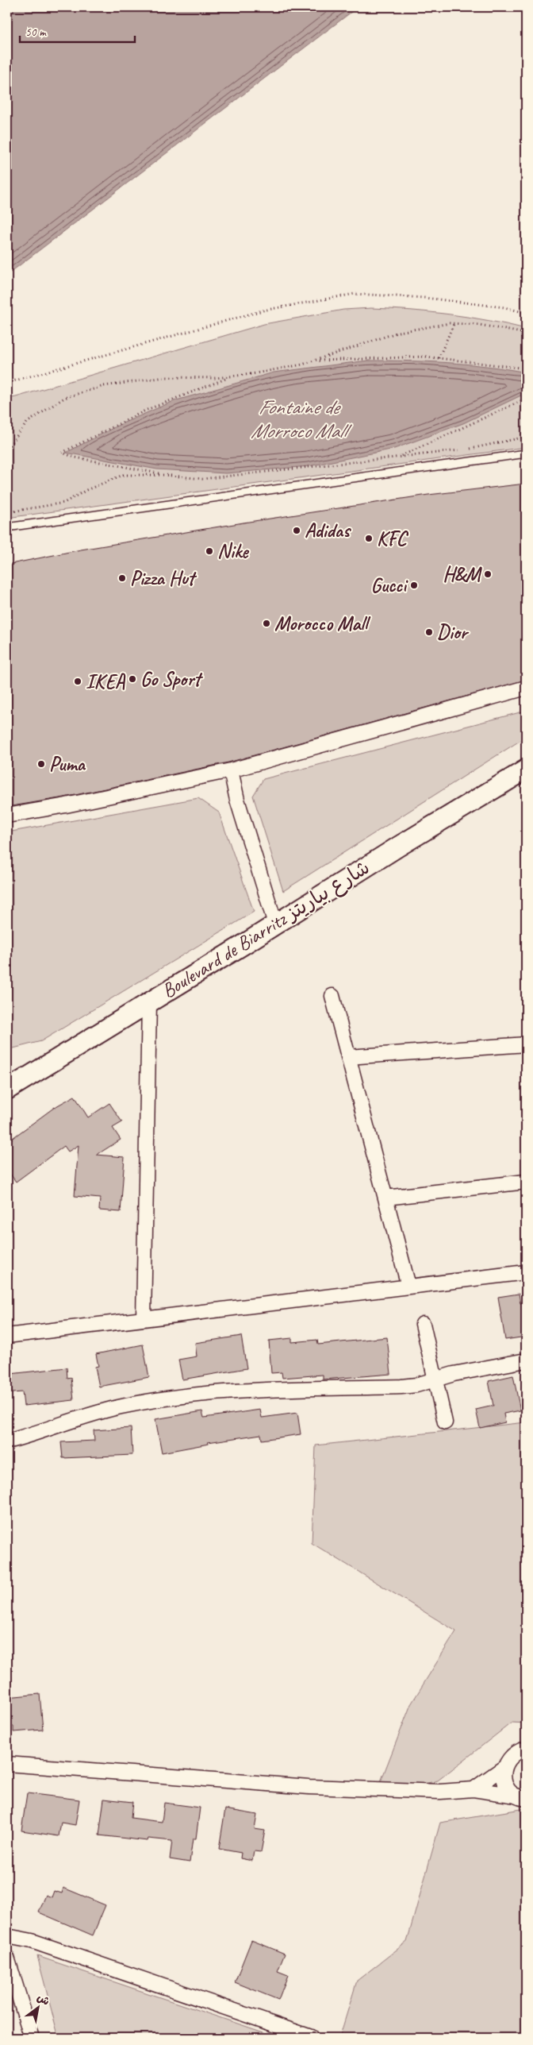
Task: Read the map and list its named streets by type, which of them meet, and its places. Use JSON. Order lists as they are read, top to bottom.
{
  "streets": {
    "street": ["Boulevard de Biarritz شارع بياريتز"]
  },
  "water": ["Fontaine de Morroco Mall"],
  "places": [
    "Adidas",
    "KFC",
    "Nike",
    "H&M",
    "Pizza Hut",
    "Gucci",
    "Morocco Mall",
    "Dior",
    "Go Sport",
    "IKEA",
    "Puma"
  ],
  "scale_bar": "50 m",
  "north": "top right"
}
